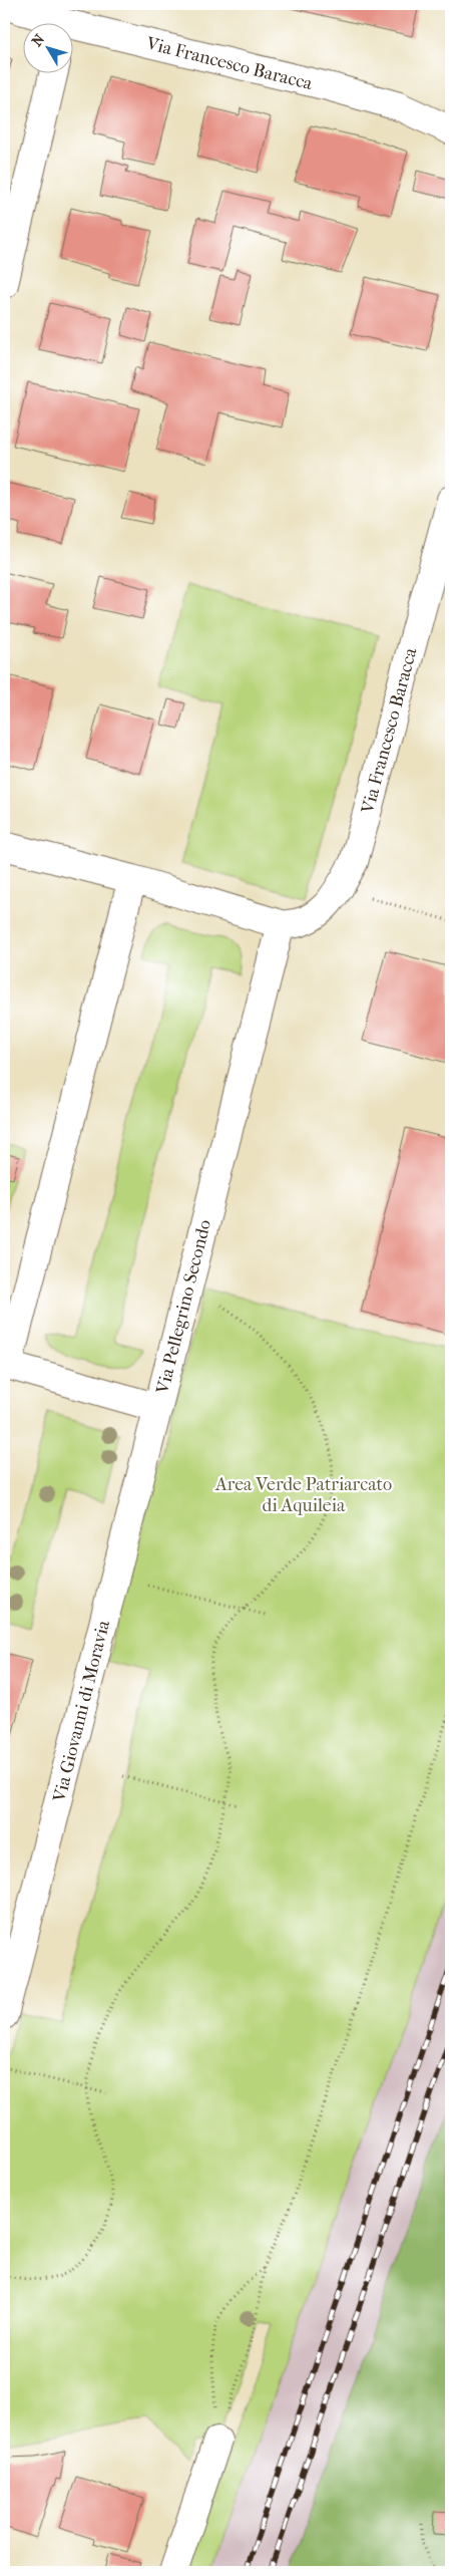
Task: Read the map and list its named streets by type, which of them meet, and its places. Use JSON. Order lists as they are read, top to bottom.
{
  "streets": {
    "street": ["Via Francesco Baracca", "Via Pellegrino Secondo", "Via Giovanni di Moravia"]
  },
  "crossings": [
    ["Via Francesco Baracca", "Via Pellegrino Secondo"],
    ["Via Pellegrino Secondo", "Via Giovanni di Moravia"]
  ],
  "parks": ["Area Verde Patriarcato di Aquileia"],
  "north": "top left"
}
